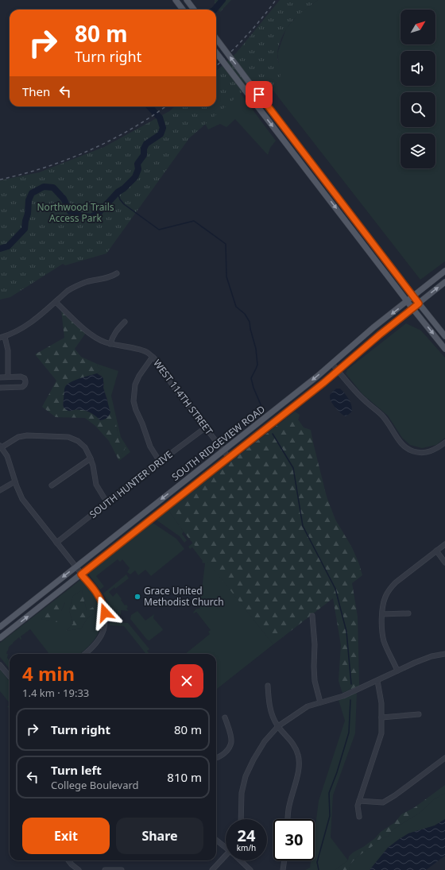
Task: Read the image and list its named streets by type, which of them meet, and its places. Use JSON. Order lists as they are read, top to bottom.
{
  "streets": {
    "main road": ["SOUTH RIDGEVIEW ROAD"],
    "street": ["WEST 114TH STREET", "SOUTH HUNTER DRIVE"]
  },
  "crossings": [
    ["WEST 114TH STREET", "SOUTH RIDGEVIEW ROAD"],
    ["WEST 114TH STREET", "SOUTH HUNTER DRIVE"]
  ],
  "parks": ["Northwood Trails Access Park"],
  "places": ["Grace United Methodist Church"],
  "north": "top right",
  "page": {
    "turn": ["80 m", "Turn right"],
    "then": "Then",
    "heading": ["4 min", "1.4 km · 19:33"],
    "list": [
      {
        "name": "Turn right",
        "value": "80 m"
      },
      {
        "name": "Turn left",
        "note": "College Boulevard",
        "value": "810 m"
      }
    ],
    "buttons": ["Exit", "Share"],
    "speed": "24 km/h",
    "limit": "30"
  }
}
